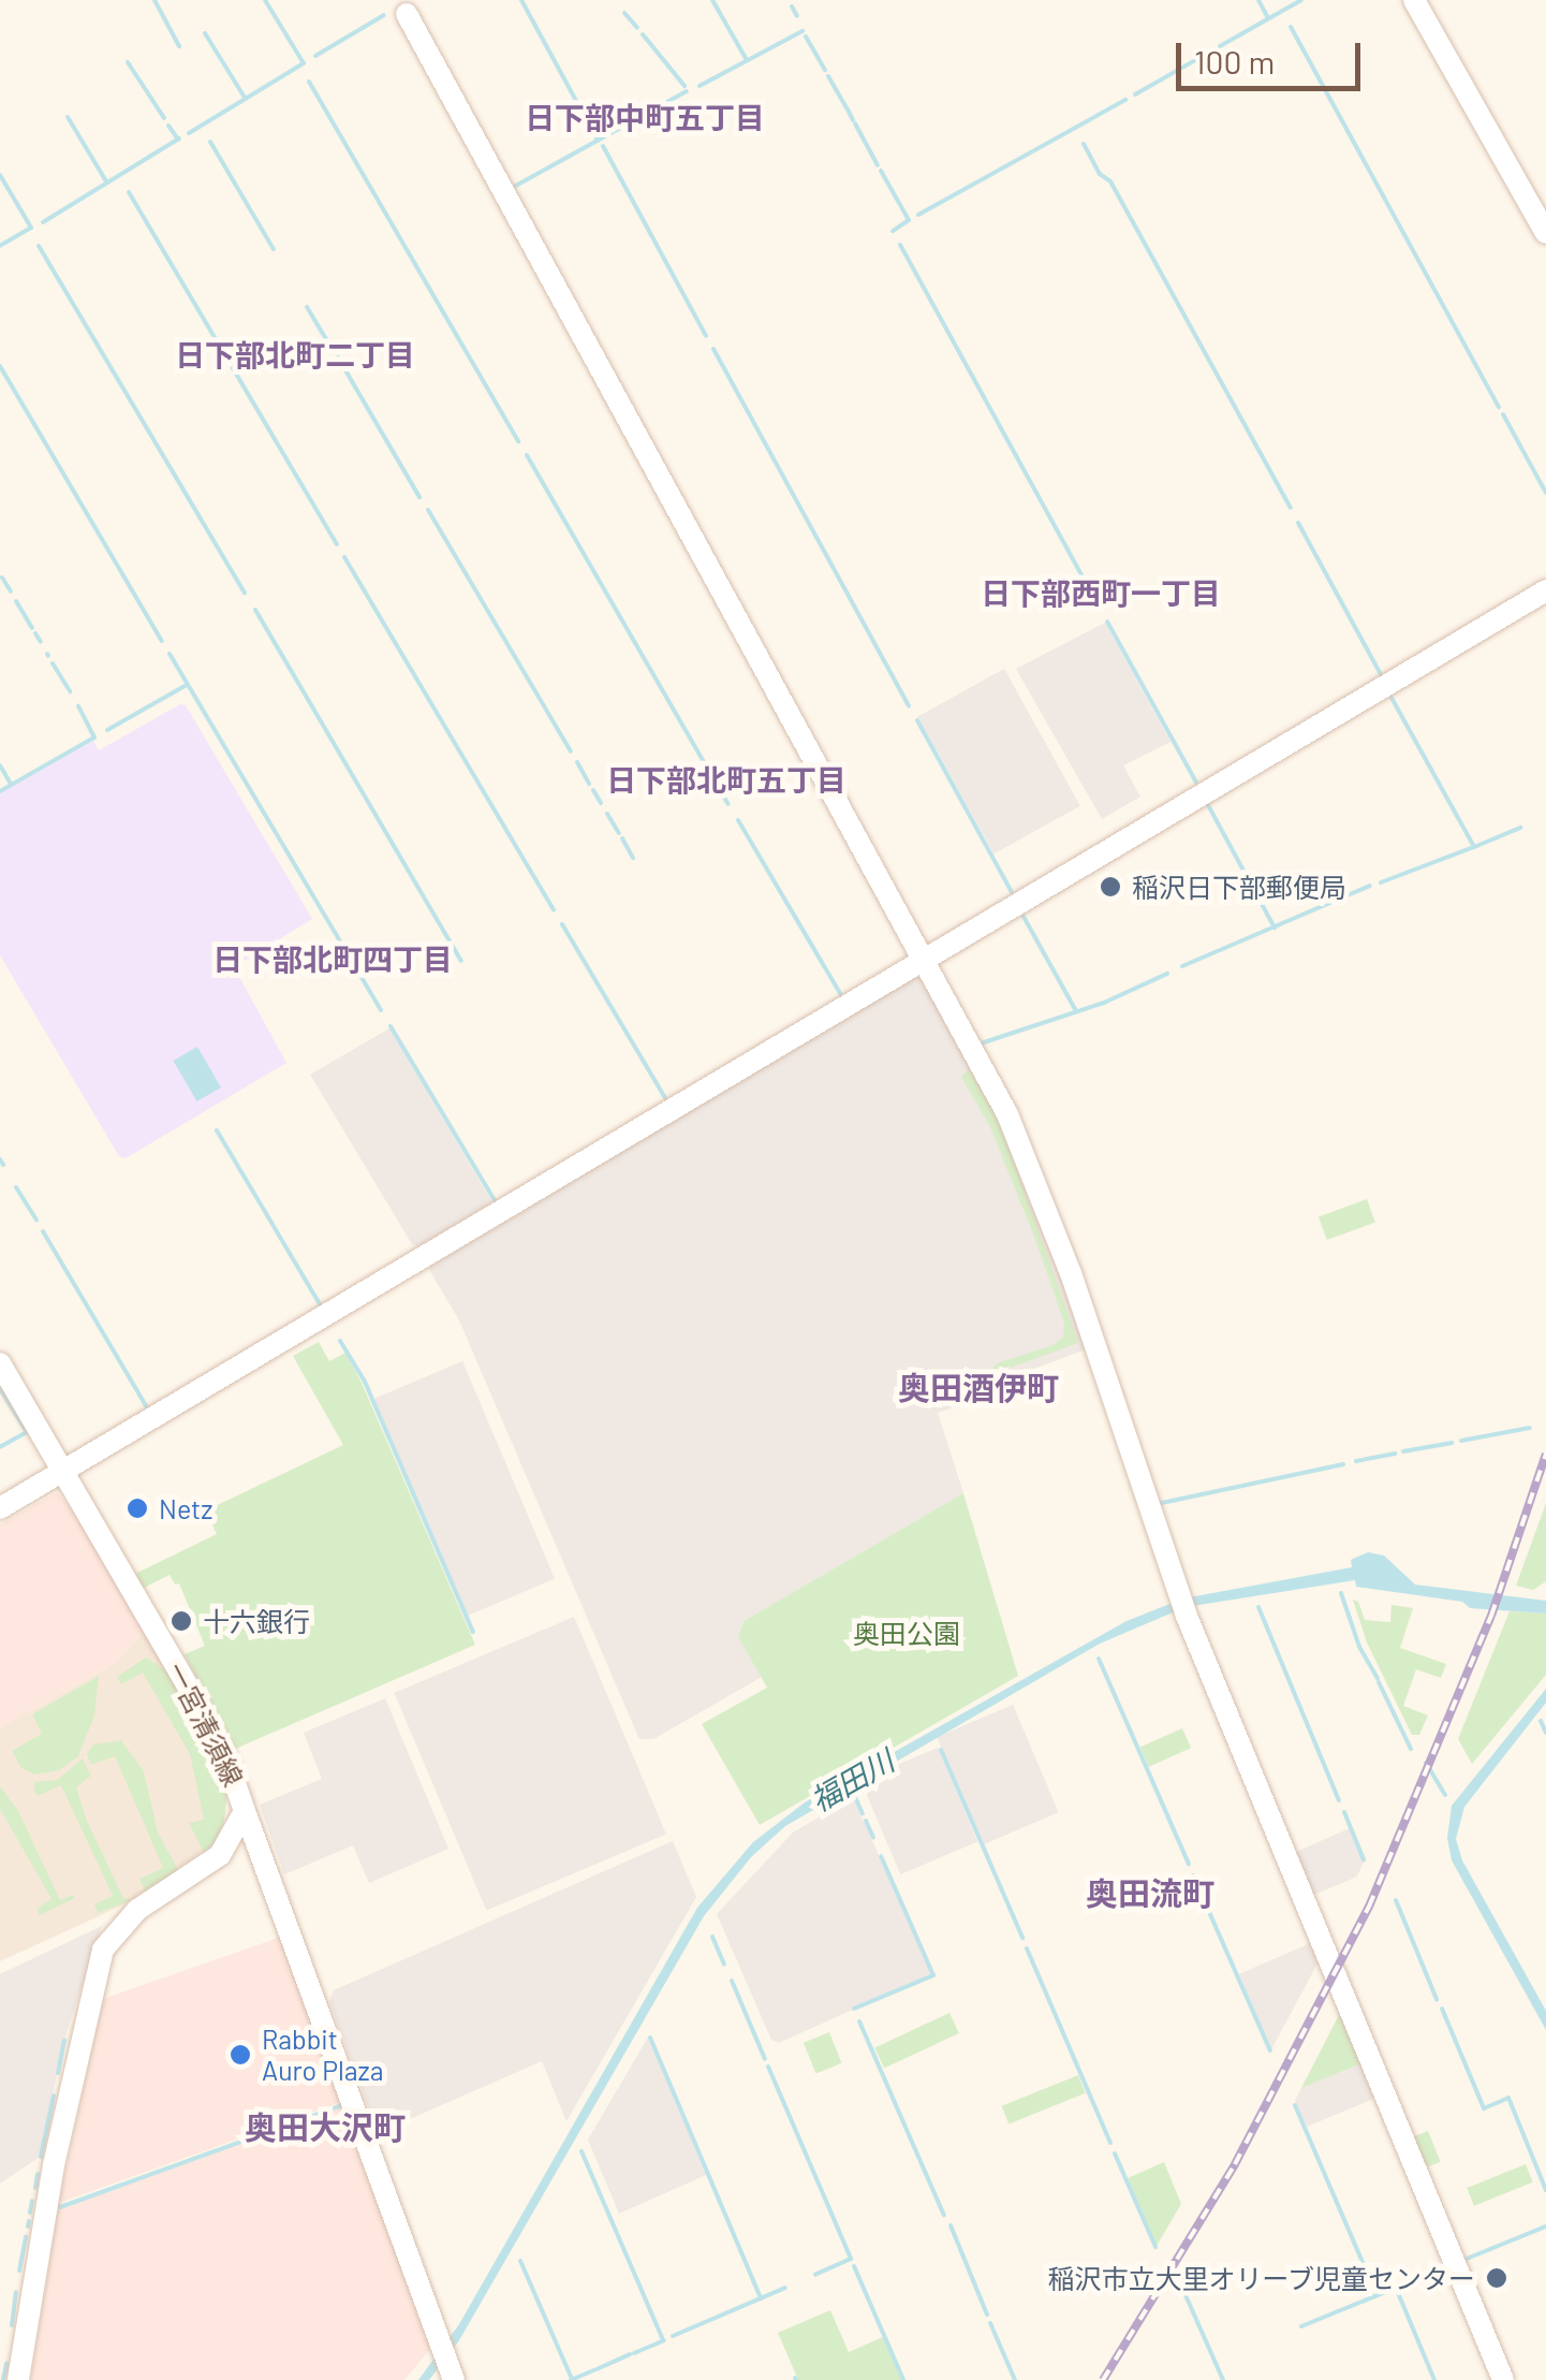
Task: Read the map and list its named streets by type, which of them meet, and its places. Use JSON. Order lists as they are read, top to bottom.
{
  "streets": {
    "street": ["一宮清須線"]
  },
  "districts": [
    "日下部中町五丁目",
    "日下部北町二丁目",
    "日下部西町一丁目",
    "日下部北町五丁目",
    "日下部北町四丁目",
    "奥田酒伊町",
    "奥田流町",
    "奥田大沢町"
  ],
  "water": ["福田川"],
  "parks": ["奥田公園"],
  "places": [
    "稲沢日下部郵便局",
    "Netz",
    "十六銀行",
    "Rabbit Auro Plaza",
    "稲沢市立大里オリーブ児童センター"
  ],
  "scale_bar": "100 m"
}
